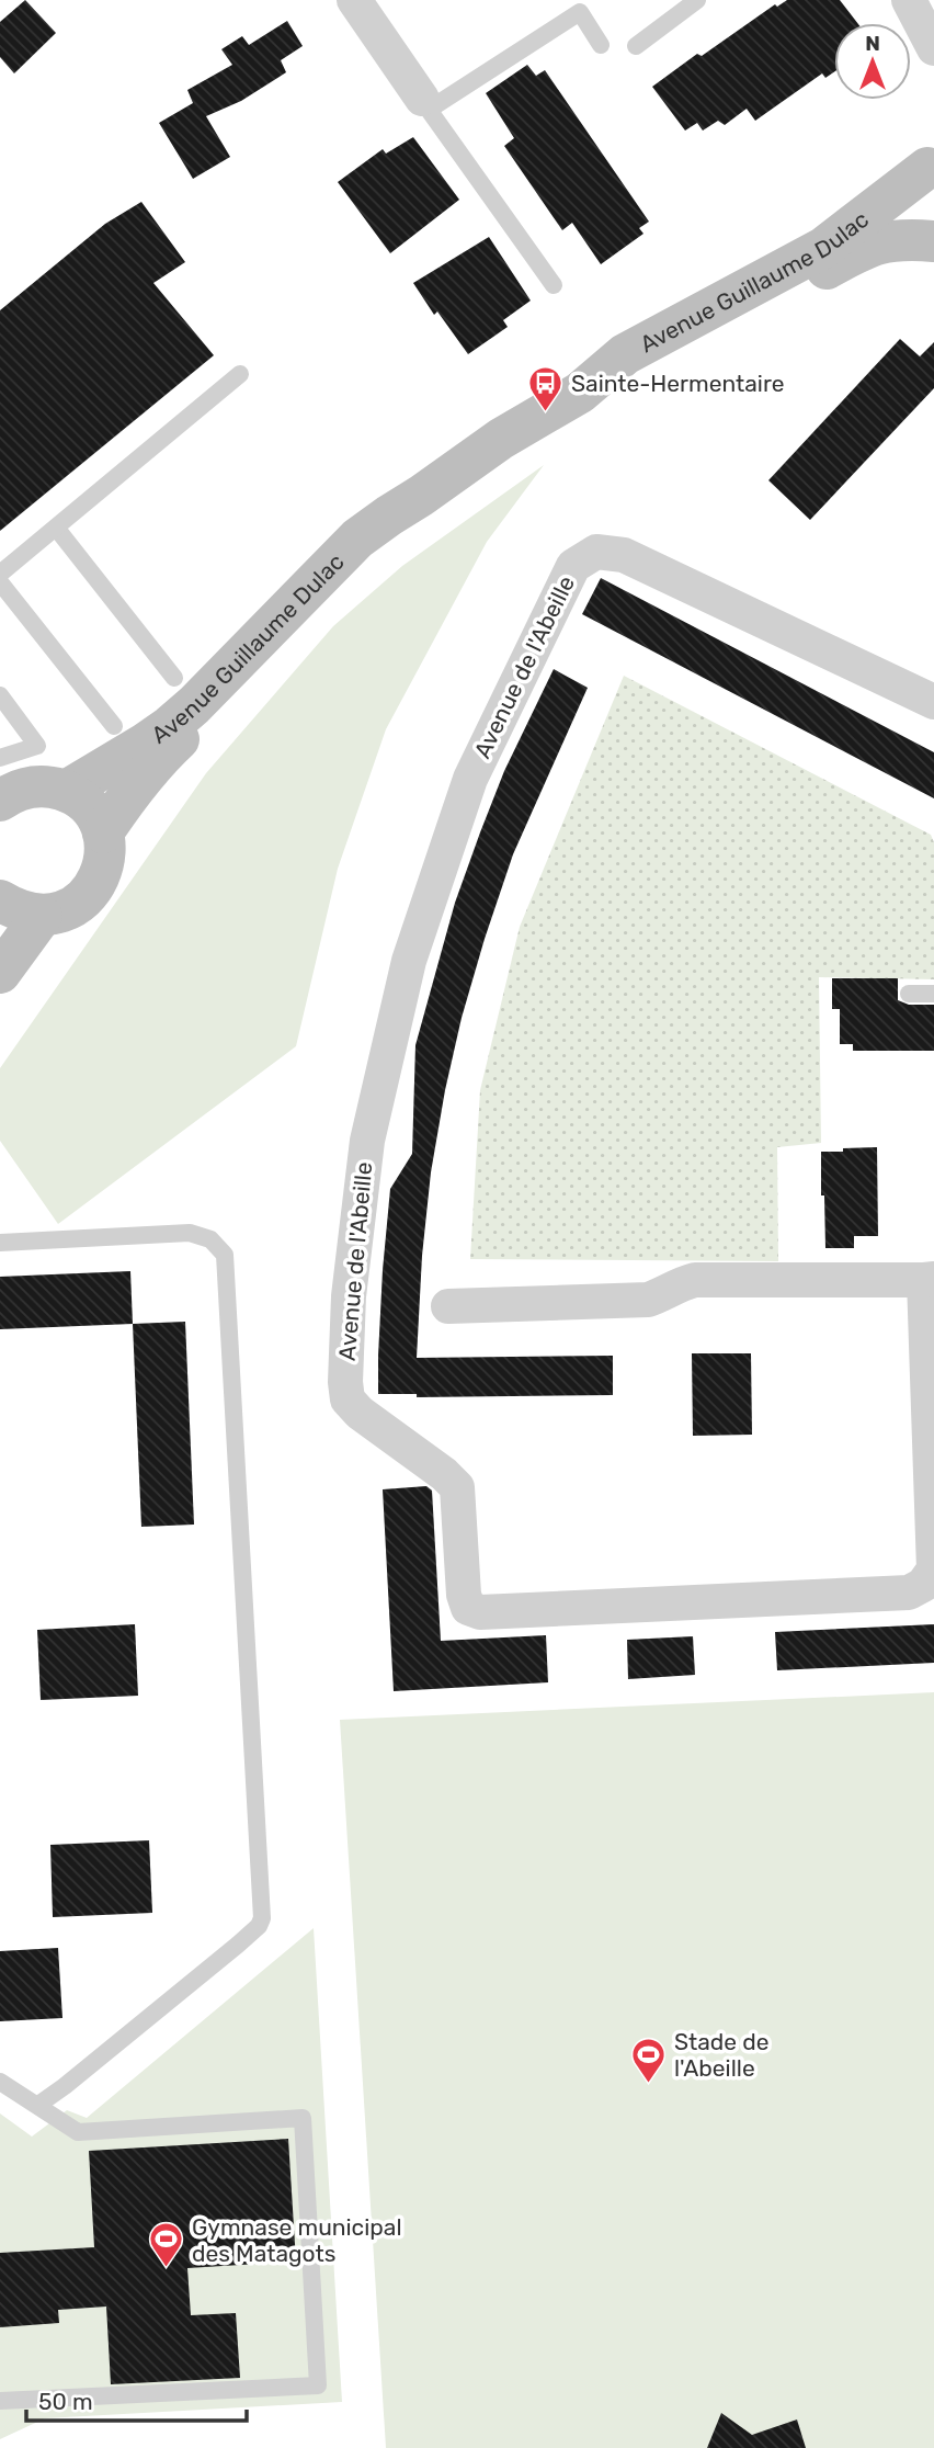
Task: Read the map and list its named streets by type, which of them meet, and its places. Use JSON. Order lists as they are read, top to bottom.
{
  "streets": {
    "main road": ["Avenue Guillaume Dulac"],
    "street": ["Avenue de l'Abeille"]
  },
  "places": {
    "bus stop": ["Sainte-Hermentaire"],
    "sports": ["Stade de l'Abeille", "Gymnase municipal des Matagots"]
  },
  "scale_bar": "50 m",
  "north": "top"
}
